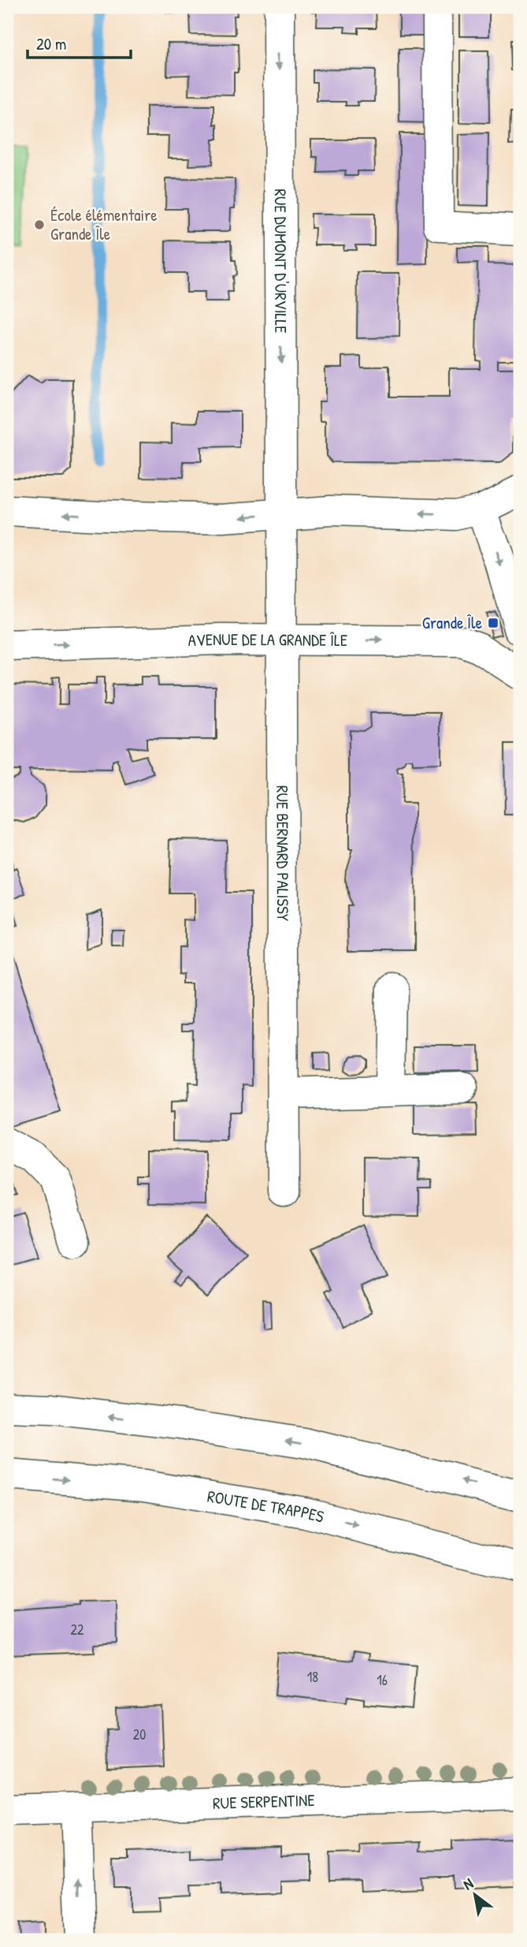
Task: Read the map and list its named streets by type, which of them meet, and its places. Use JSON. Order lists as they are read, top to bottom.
{
  "streets": {
    "street": [
      "RUE DUMONT D'URVILLE",
      "AVENUE DE LA GRANDE ÎLE",
      "RUE BERNARD PALISSY",
      "ROUTE DE TRAPPES",
      "RUE SERPENTINE"
    ]
  },
  "crossings": [
    ["RUE DUMONT D'URVILLE", "RUE BERNARD PALISSY"],
    ["AVENUE DE LA GRANDE ÎLE", "RUE BERNARD PALISSY"]
  ],
  "one_way": ["RUE DUMONT D'URVILLE"],
  "places": {
    "other": ["École élémentaire Grande Île"],
    "transit": ["Grande Île"]
  },
  "house_numbers": [
    "22",
    "18",
    "16",
    "20"
  ],
  "scale_bar": "20 m",
  "north": "top left"
}
